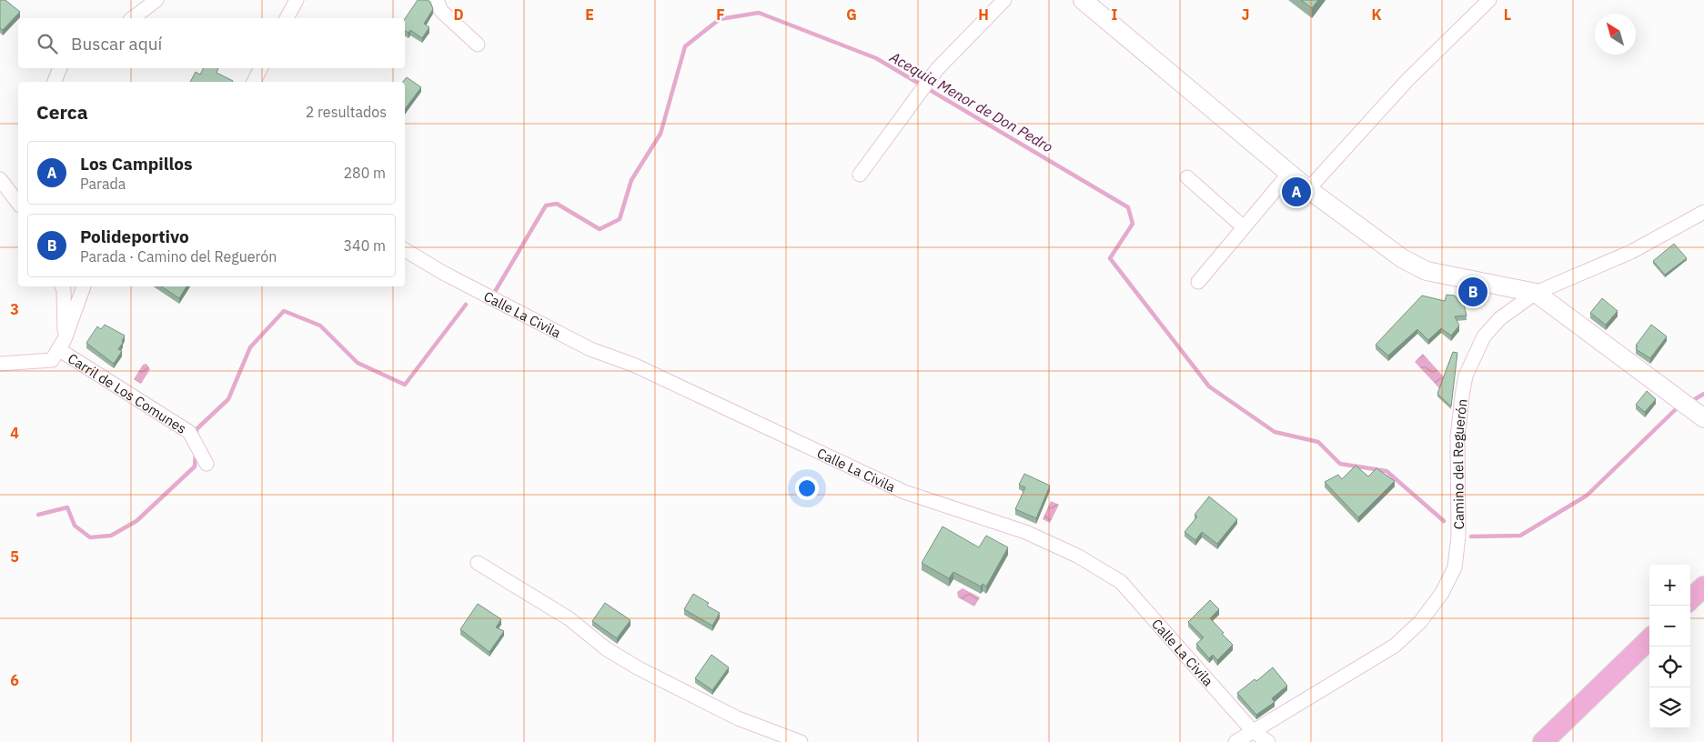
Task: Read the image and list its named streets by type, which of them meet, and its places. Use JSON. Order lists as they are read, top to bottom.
{
  "streets": {
    "street": ["Calle La Civila", "Carril de Los Comunes", "Camino del Reguerón"]
  },
  "crossings": [
    ["Calle La Civila", "Camino del Reguerón"]
  ],
  "water": ["Acequia Menor de Don Pedro"],
  "north": "top left",
  "page": {
    "search": "Buscar aquí",
    "heading": ["Cerca", "2 resultados"],
    "list": [
      {
        "mark": "A",
        "name": "Los Campillos",
        "note": "Parada",
        "value": "280 m"
      },
      {
        "mark": "B",
        "name": "Polideportivo",
        "note": "Parada · Camino del Reguerón",
        "value": "340 m"
      }
    ],
    "pins": ["A", "B"],
    "map_buttons": ["+", "−"]
  },
  "grid": {
    "columns": [
      "D",
      "E",
      "F",
      "G",
      "H",
      "I",
      "J",
      "K",
      "L"
    ],
    "rows": [
      "3",
      "4",
      "5",
      "6"
    ]
  }
}
